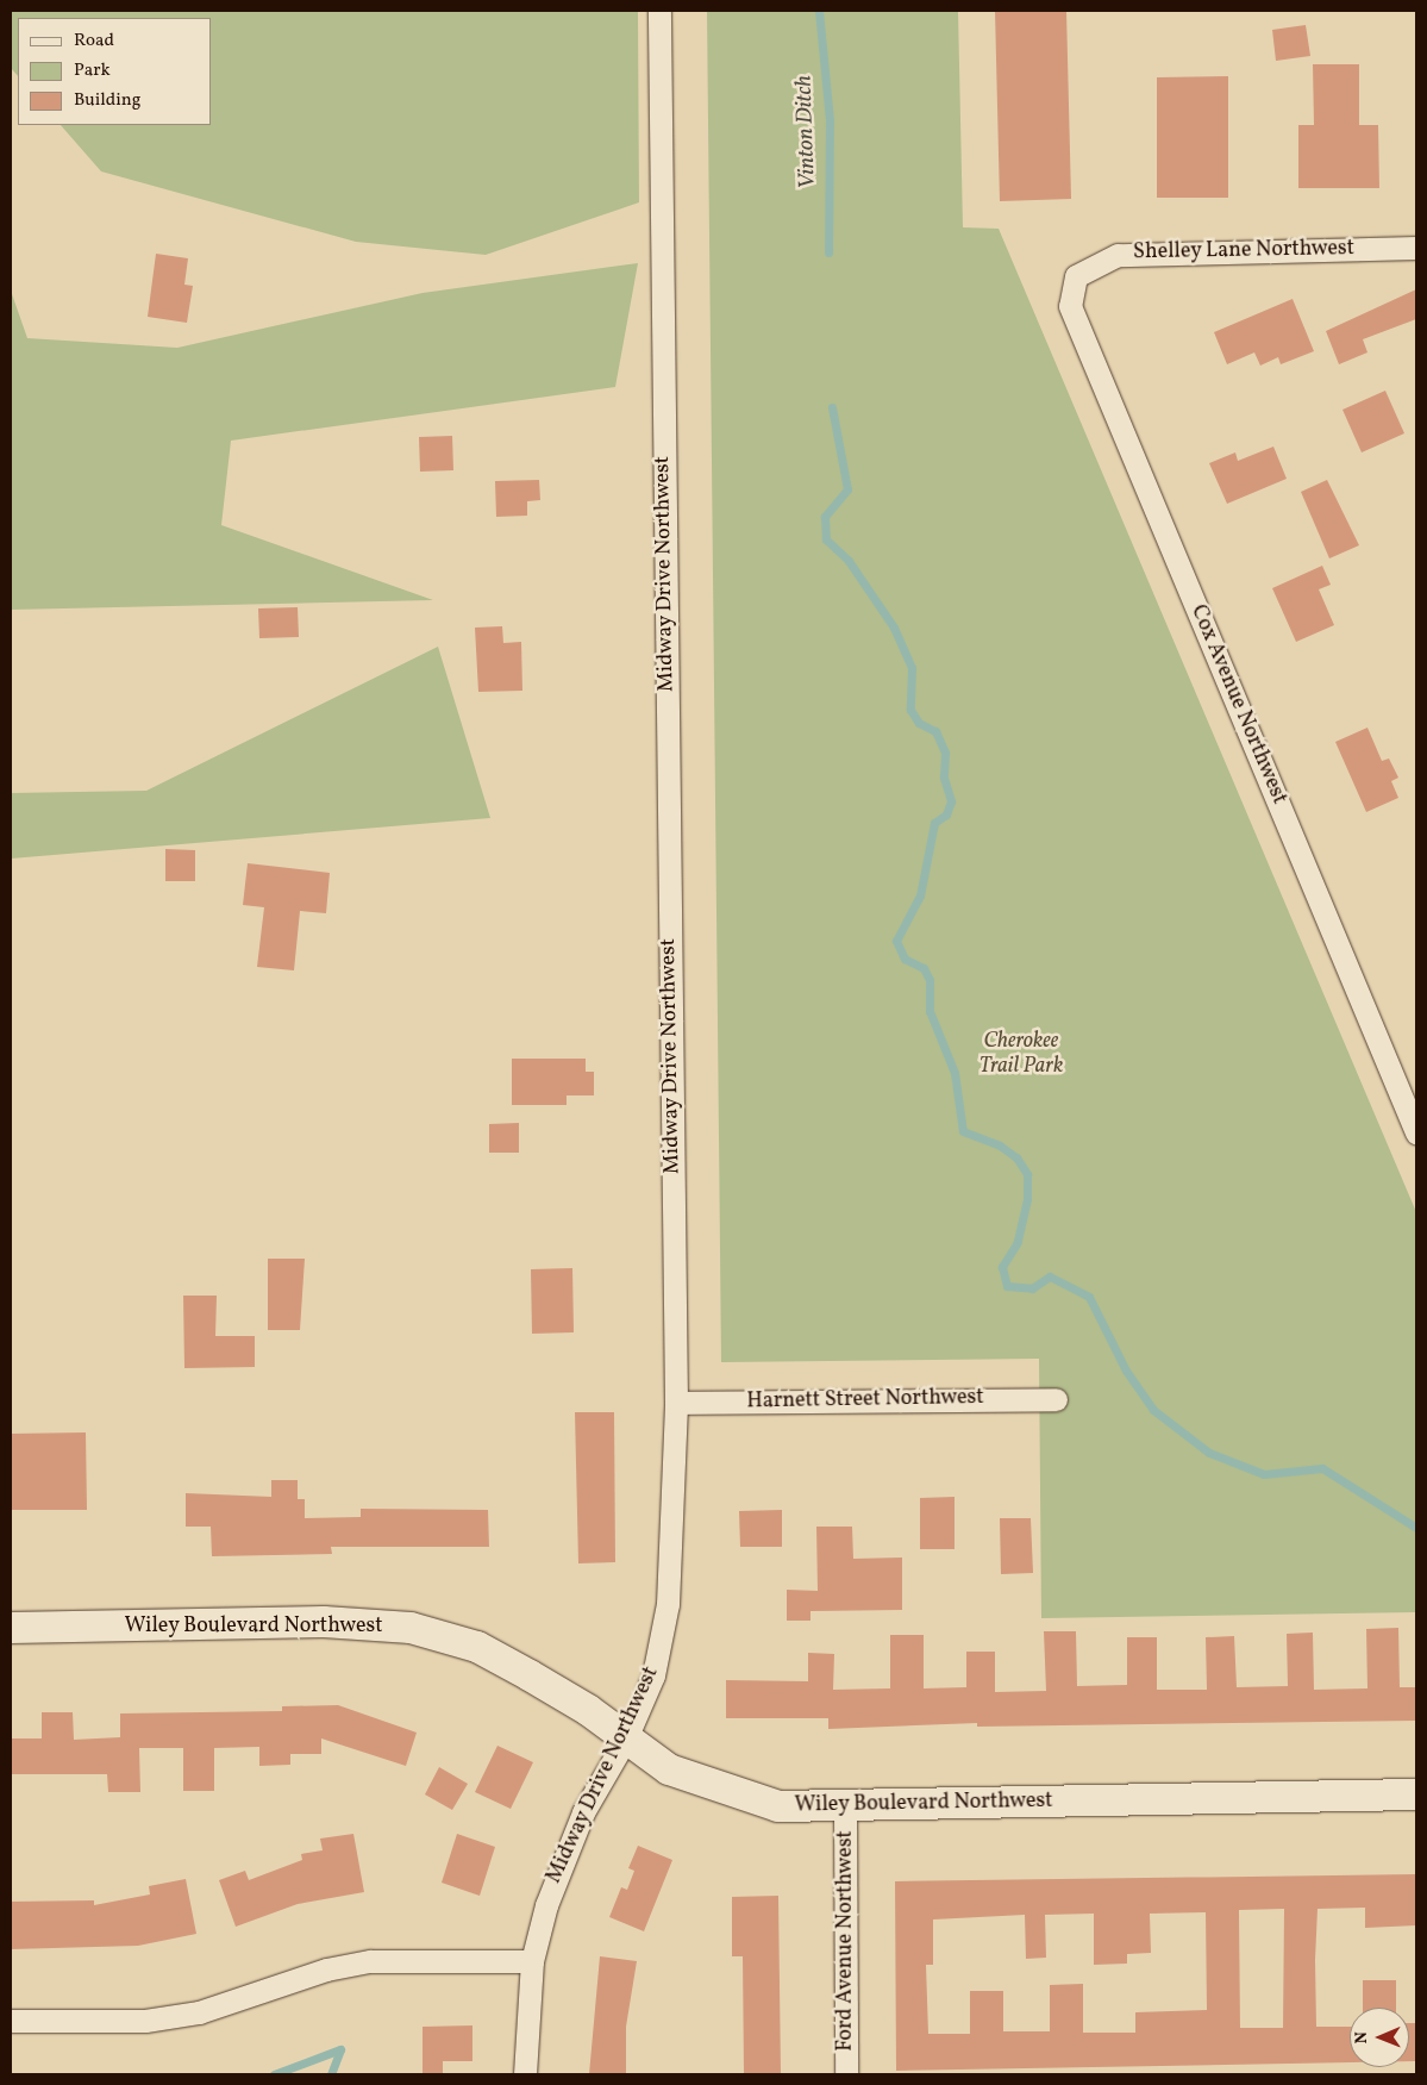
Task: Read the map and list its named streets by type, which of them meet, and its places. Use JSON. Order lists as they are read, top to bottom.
{
  "streets": {
    "street": [
      "Shelley Lane Northwest",
      "Midway Drive Northwest",
      "Cox Avenue Northwest",
      "Harnett Street Northwest",
      "Wiley Boulevard Northwest",
      "Ford Avenue Northwest"
    ]
  },
  "crossings": [
    ["Shelley Lane Northwest", "Cox Avenue Northwest"],
    ["Midway Drive Northwest", "Harnett Street Northwest"],
    ["Midway Drive Northwest", "Wiley Boulevard Northwest"],
    ["Wiley Boulevard Northwest", "Ford Avenue Northwest"]
  ],
  "water": ["Vinton Ditch"],
  "parks": ["Cherokee Trail Park"],
  "legend": ["Road", "Park", "Building"],
  "north": "left"
}
